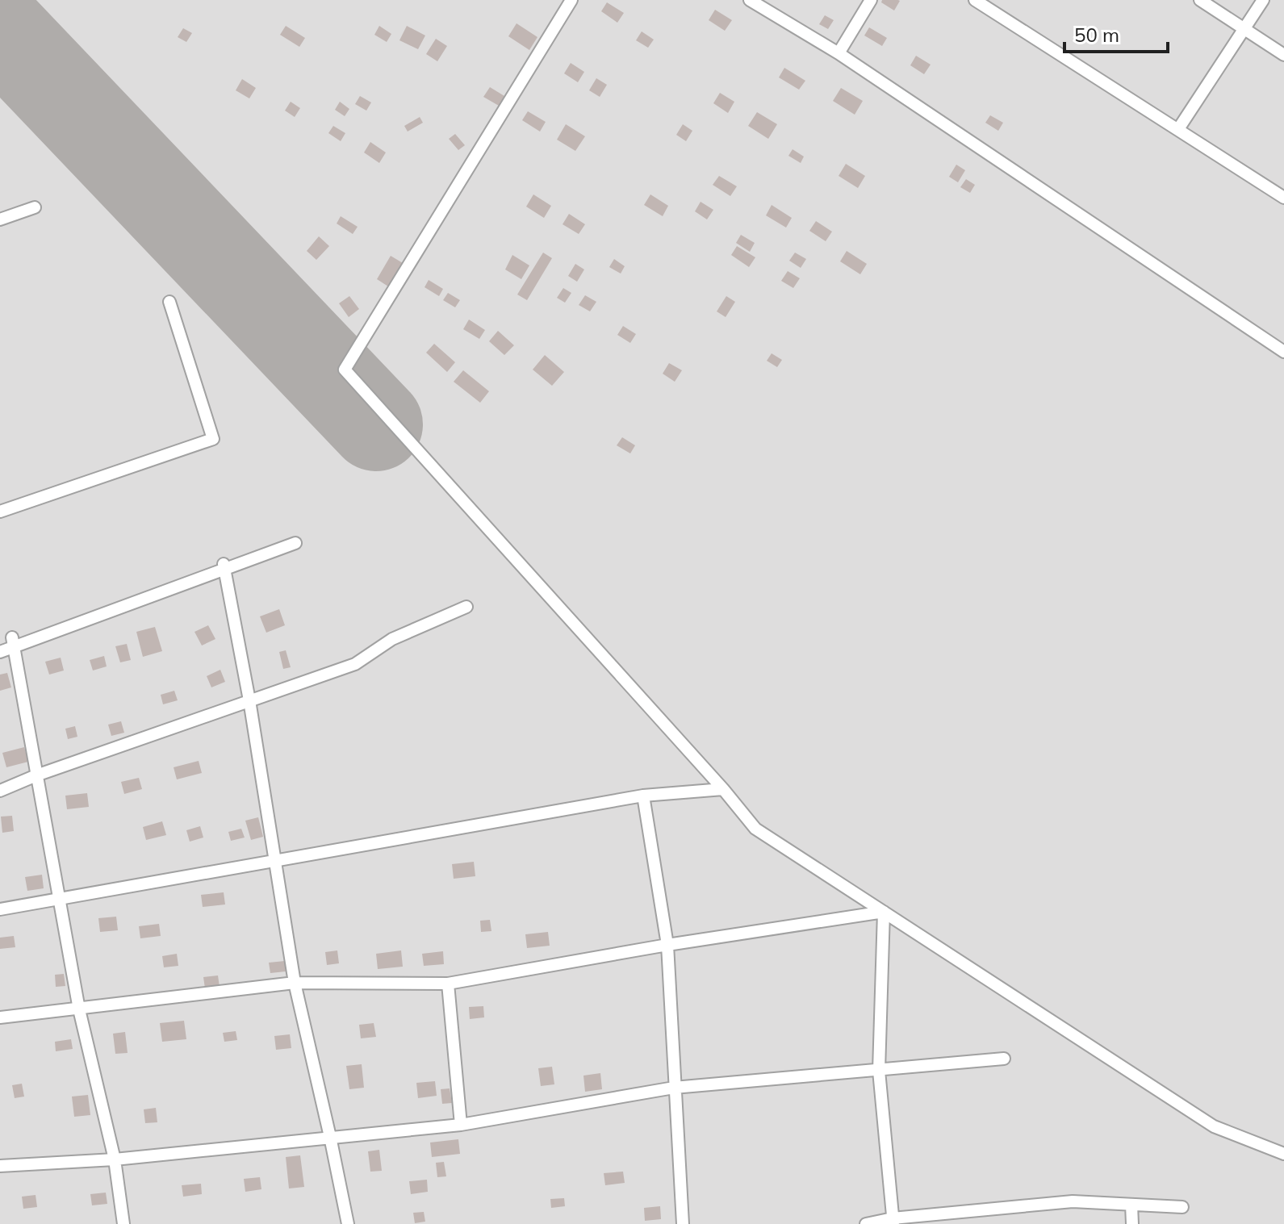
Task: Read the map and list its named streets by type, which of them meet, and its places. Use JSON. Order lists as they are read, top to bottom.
{
  "scale_bar": "50 m"
}
